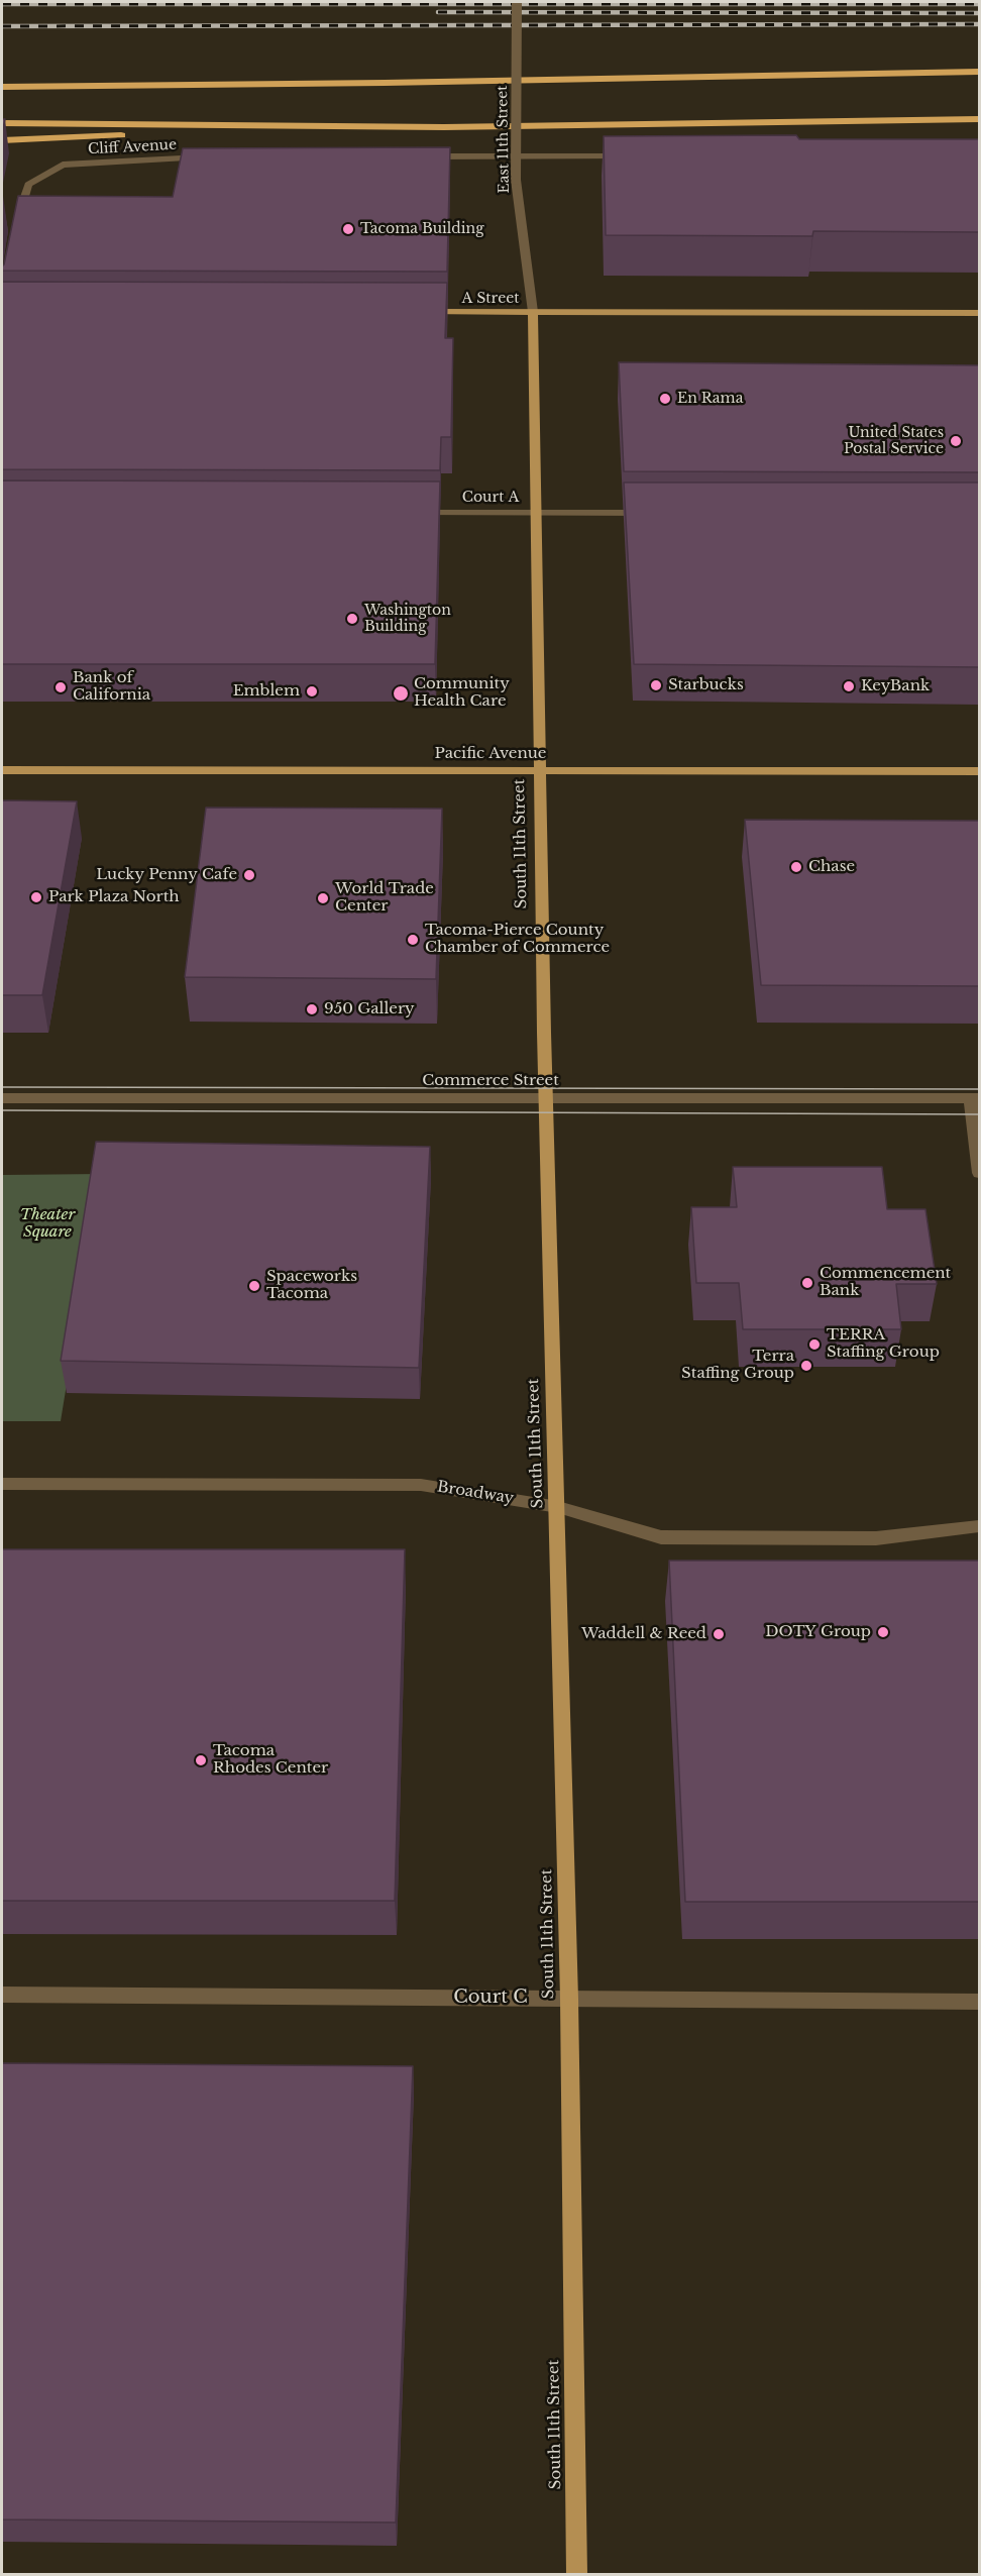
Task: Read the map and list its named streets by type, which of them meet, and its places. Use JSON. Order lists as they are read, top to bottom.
{
  "streets": {
    "main road": ["A Street", "Pacific Avenue", "South 11th Street"],
    "street": [
      "East 11th Street",
      "Cliff Avenue",
      "Court A",
      "Commerce Street",
      "Broadway",
      "Court C"
    ]
  },
  "crossings": [
    ["East 11th Street", "A Street"],
    ["East 11th Street", "South 11th Street"],
    ["A Street", "South 11th Street"],
    ["Court A", "South 11th Street"],
    ["Pacific Avenue", "South 11th Street"],
    ["South 11th Street", "Commerce Street"],
    ["South 11th Street", "Broadway"],
    ["South 11th Street", "Court C"]
  ],
  "parks": ["Theater Square"],
  "places": [
    "Tacoma Building",
    "En Rama",
    "United States Postal Service",
    "Washington Building",
    "Starbucks",
    "KeyBank",
    "Bank of California",
    "Emblem",
    "Community Health Care",
    "Chase",
    "Lucky Penny Cafe",
    "Park Plaza North",
    "World Trade Center",
    "Tacoma-Pierce County Chamber of Commerce",
    "950 Gallery",
    "Commencement Bank",
    "Spaceworks Tacoma",
    "TERRA Staffing Group",
    "Terra Staffing Group",
    "DOTY Group",
    "Waddell & Reed",
    "Tacoma Rhodes Center"
  ]
}
